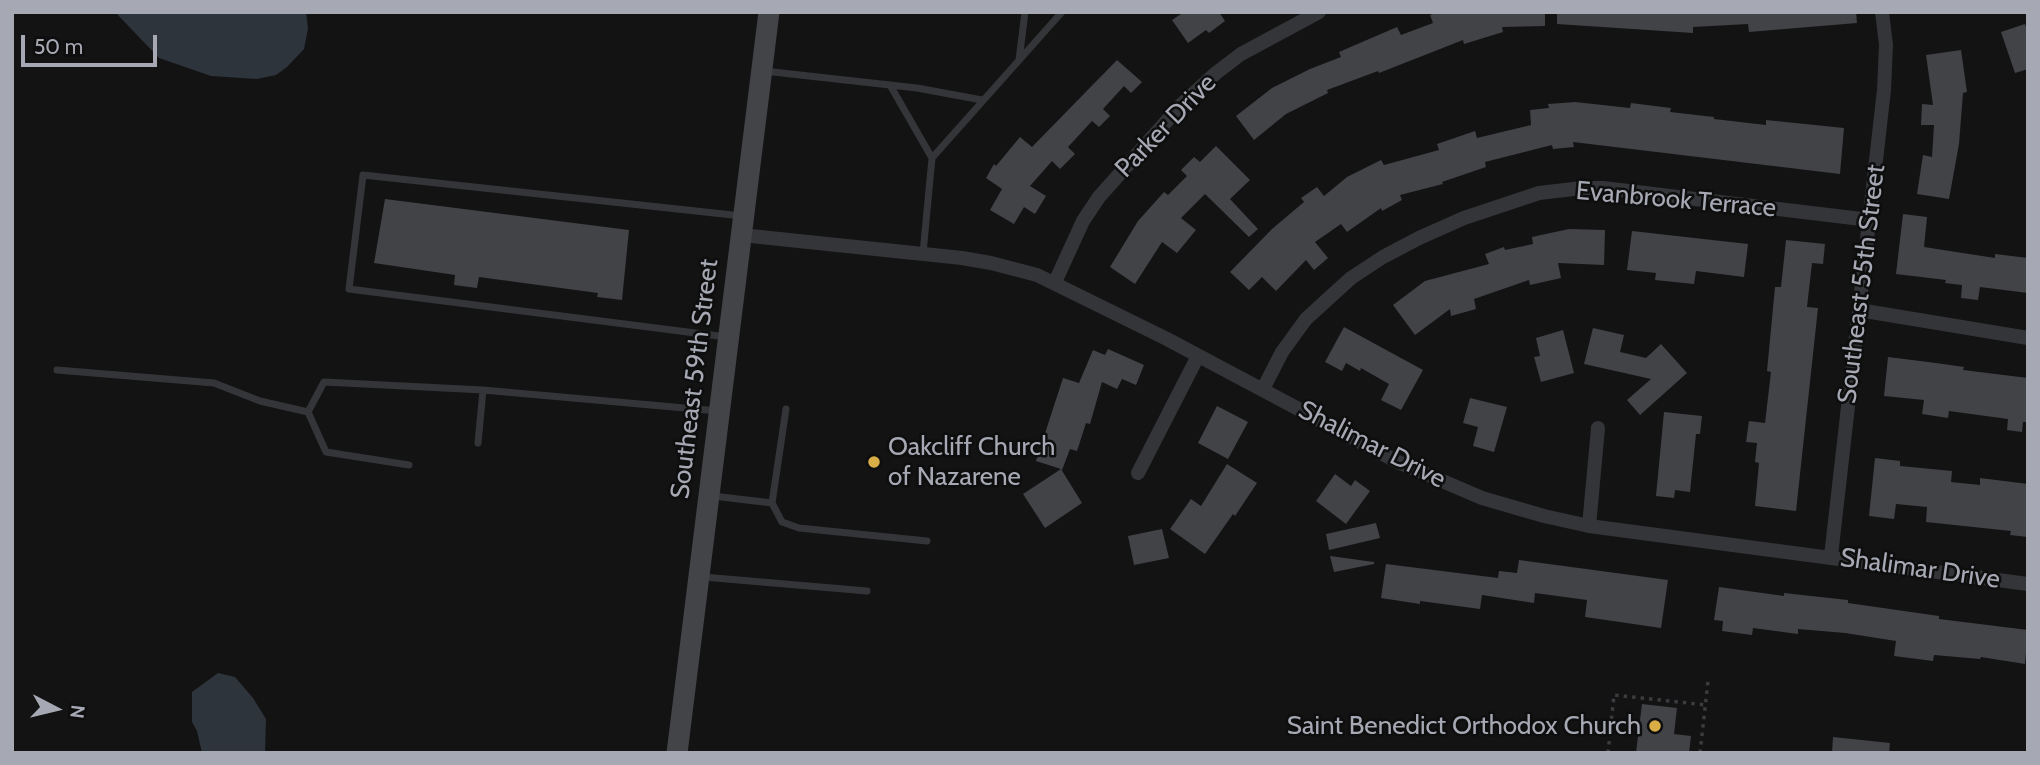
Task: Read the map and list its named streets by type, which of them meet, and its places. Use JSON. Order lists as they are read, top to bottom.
{
  "streets": {
    "main road": ["Southeast 59th Street"],
    "street": [
      "Parker Drive",
      "Evanbrook Terrace",
      "Southeast 55th Street",
      "Shalimar Drive"
    ]
  },
  "crossings": [
    ["Parker Drive", "Shalimar Drive"],
    ["Evanbrook Terrace", "Southeast 55th Street"],
    ["Evanbrook Terrace", "Shalimar Drive"],
    ["Southeast 55th Street", "Shalimar Drive"],
    ["Southeast 59th Street", "Shalimar Drive"]
  ],
  "places": ["Oakcliff Church of Nazarene", "Saint Benedict Orthodox Church"],
  "scale_bar": "50 m",
  "north": "right"
}
